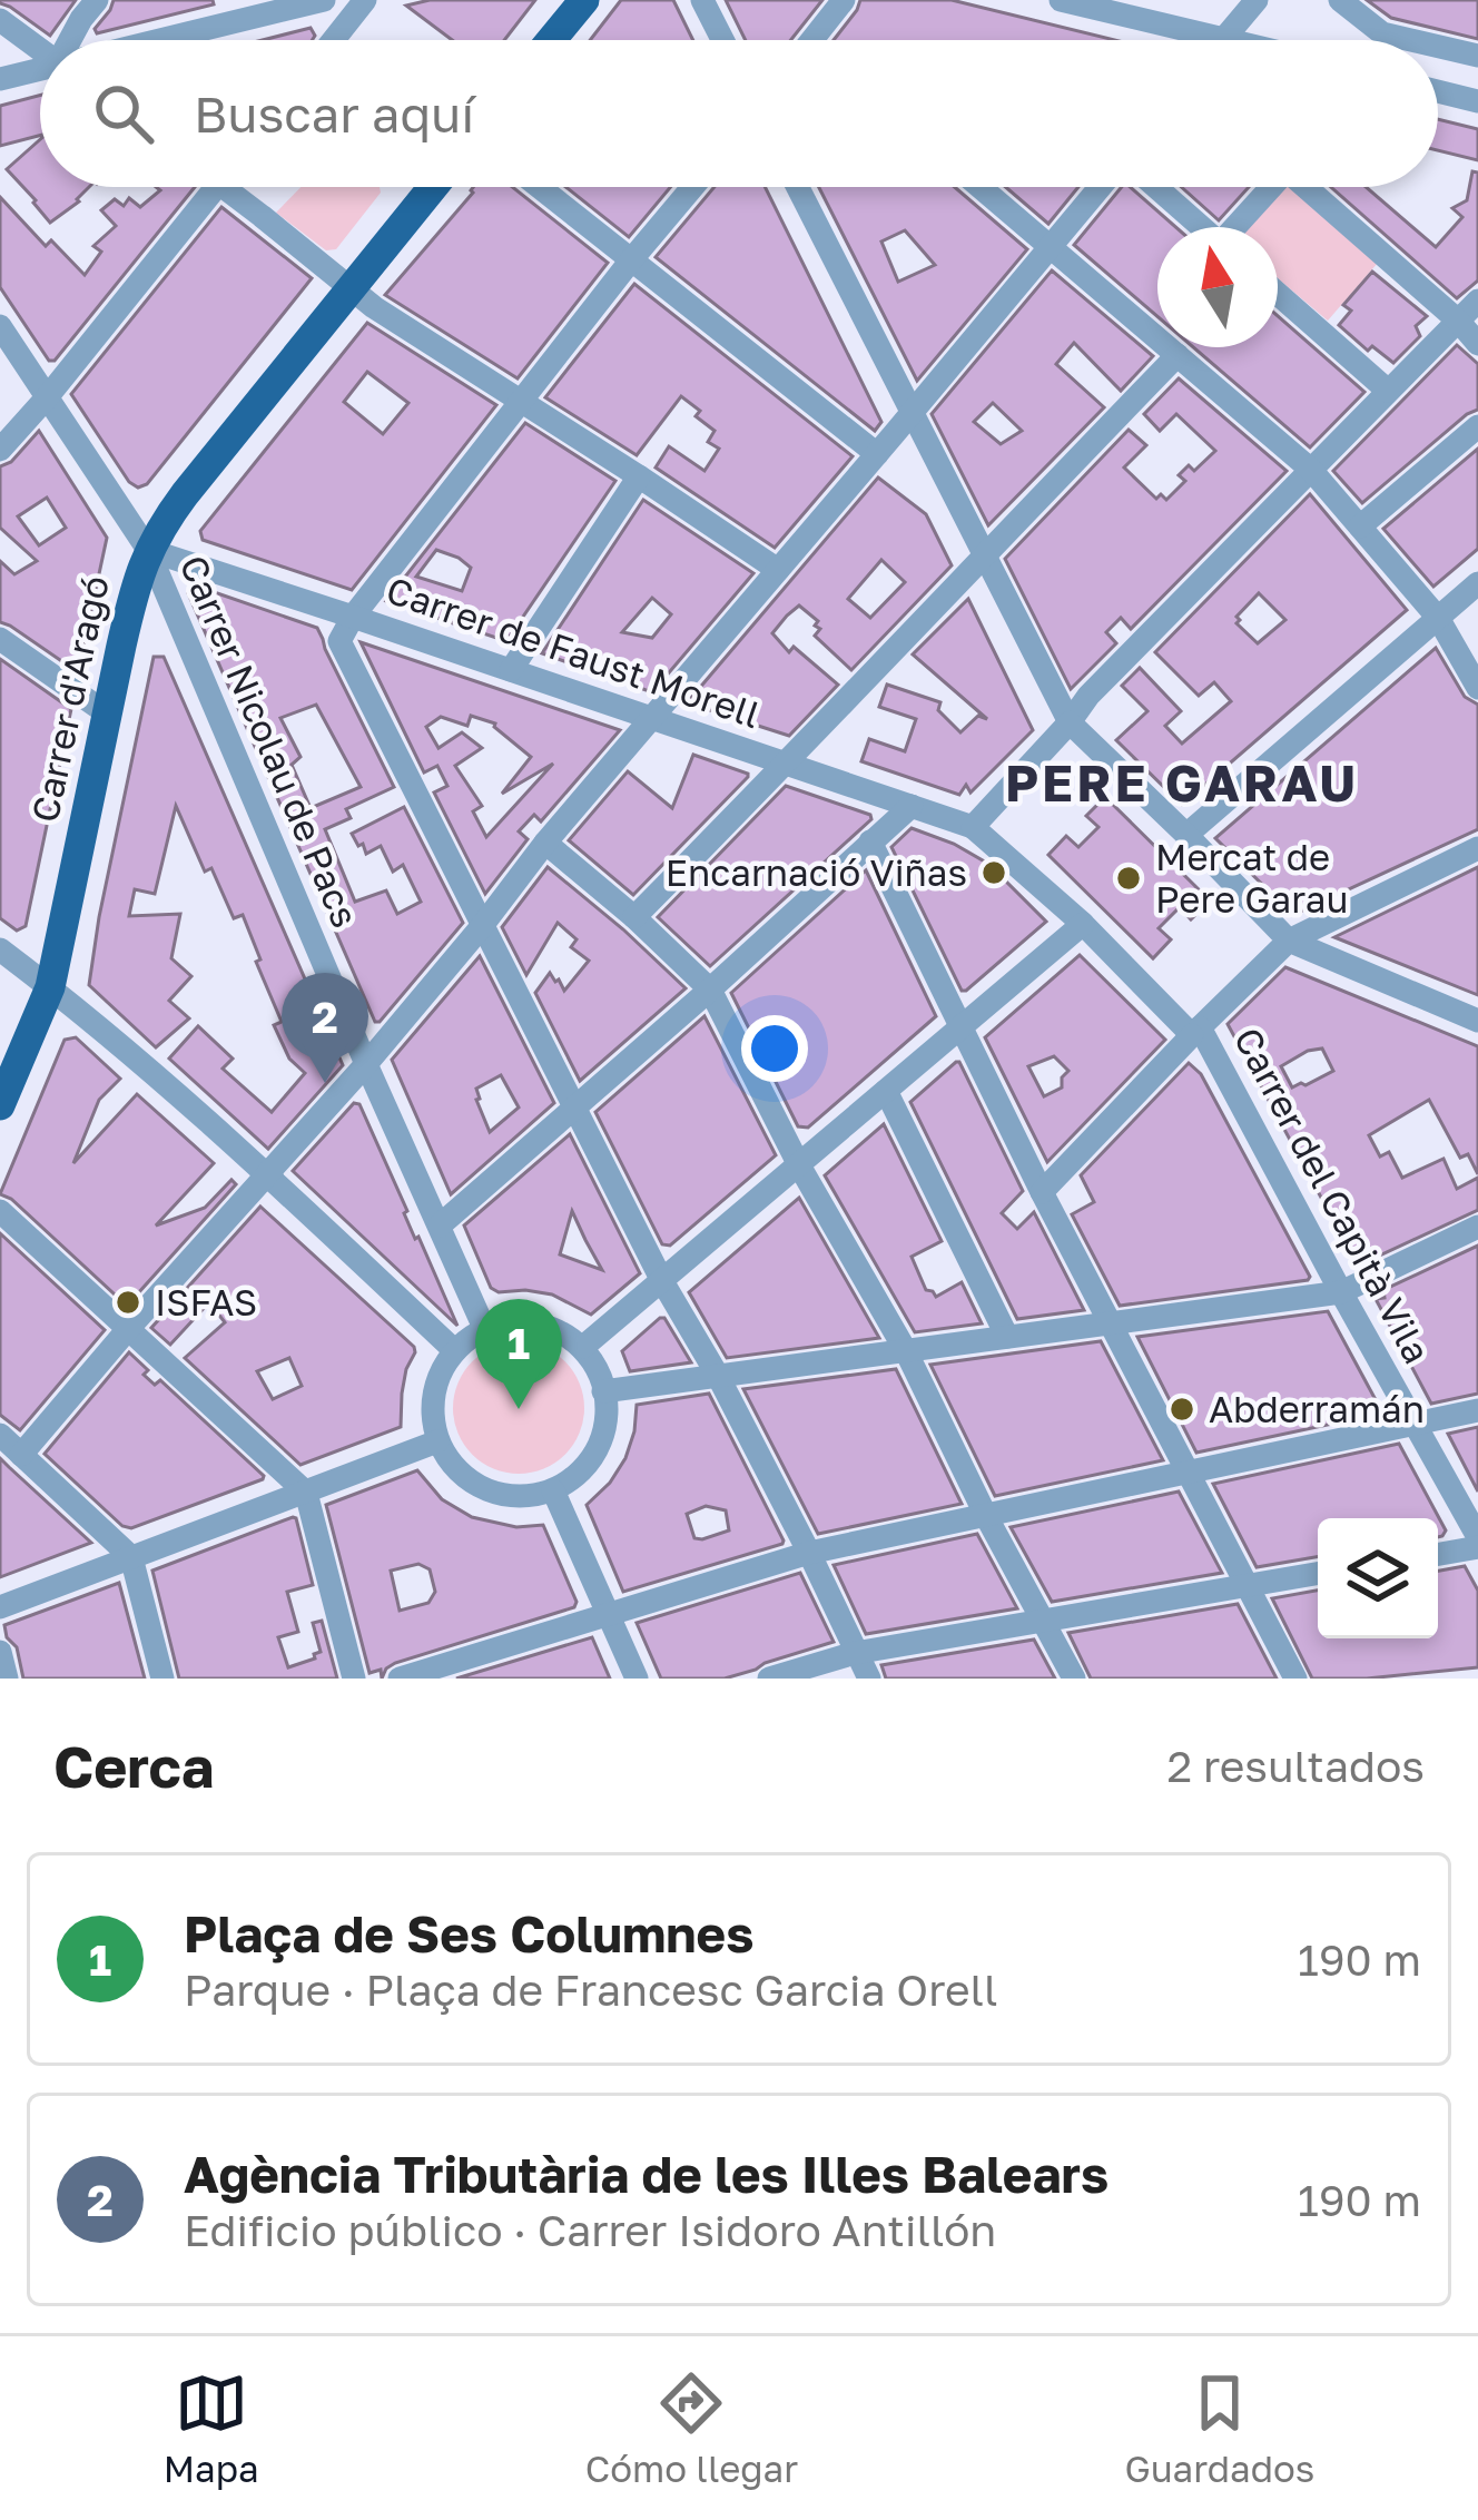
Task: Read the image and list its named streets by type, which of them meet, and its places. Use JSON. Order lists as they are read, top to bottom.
{
  "streets": {
    "main road": ["Carrer d'Aragó"],
    "street": ["Carrer de Faust Morell", "Carrer Nicolau de Pacs", "Carrer del Capità Vila"]
  },
  "crossings": [
    ["Carrer de Faust Morell", "Carrer d'Aragó"],
    ["Carrer de Faust Morell", "Carrer Nicolau de Pacs"],
    ["Carrer de Faust Morell", "Carrer del Capità Vila"],
    ["Carrer d'Aragó", "Carrer Nicolau de Pacs"]
  ],
  "districts": ["PERE GARAU"],
  "places": [
    "Encarnació Viñas",
    "Mercat de Pere Garau",
    "ISFAS",
    "Abderramán"
  ],
  "north": "top",
  "page": {
    "search": "Buscar aquí",
    "pins": ["2", "1"],
    "heading": ["Cerca", "2 resultados"],
    "list": [
      {
        "mark": "1",
        "name": "Plaça de Ses Columnes",
        "note": "Parque · Plaça de Francesc Garcia Orell",
        "value": "190 m"
      },
      {
        "mark": "2",
        "name": "Agència Tributària de les Illes Balears",
        "note": "Edificio público · Carrer Isidoro Antillón",
        "value": "190 m"
      }
    ],
    "nav": ["Mapa", "Cómo llegar", "Guardados"]
  }
}
